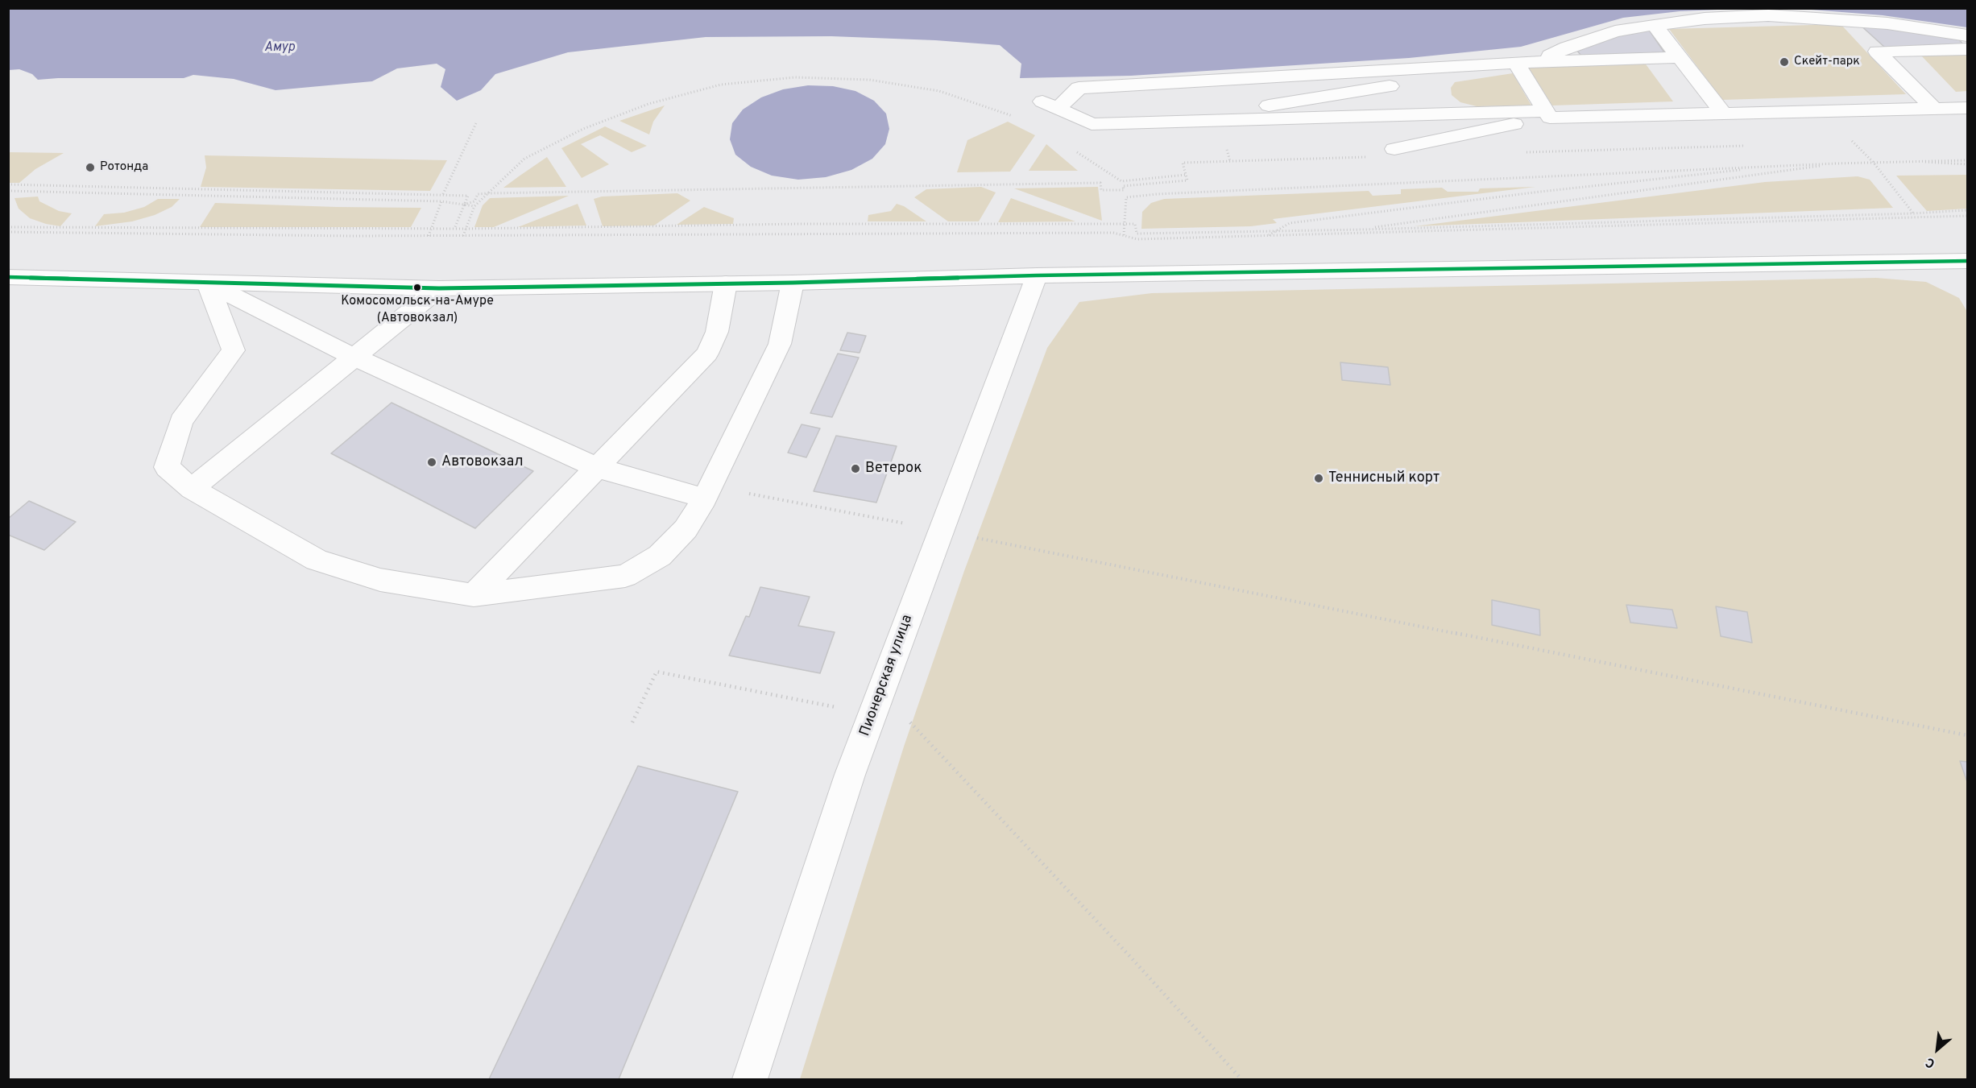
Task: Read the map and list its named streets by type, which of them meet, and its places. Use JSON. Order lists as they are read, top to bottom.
{
  "streets": {
    "street": ["Пионерская улица"]
  },
  "water": ["Амур"],
  "places": [
    "Скейт-парк",
    "Ротонда",
    "Комосомольск-на-Амуре (Автовокзал)",
    "Автовокзал",
    "Ветерок",
    "Теннисный корт"
  ],
  "north": "bottom left"
}
